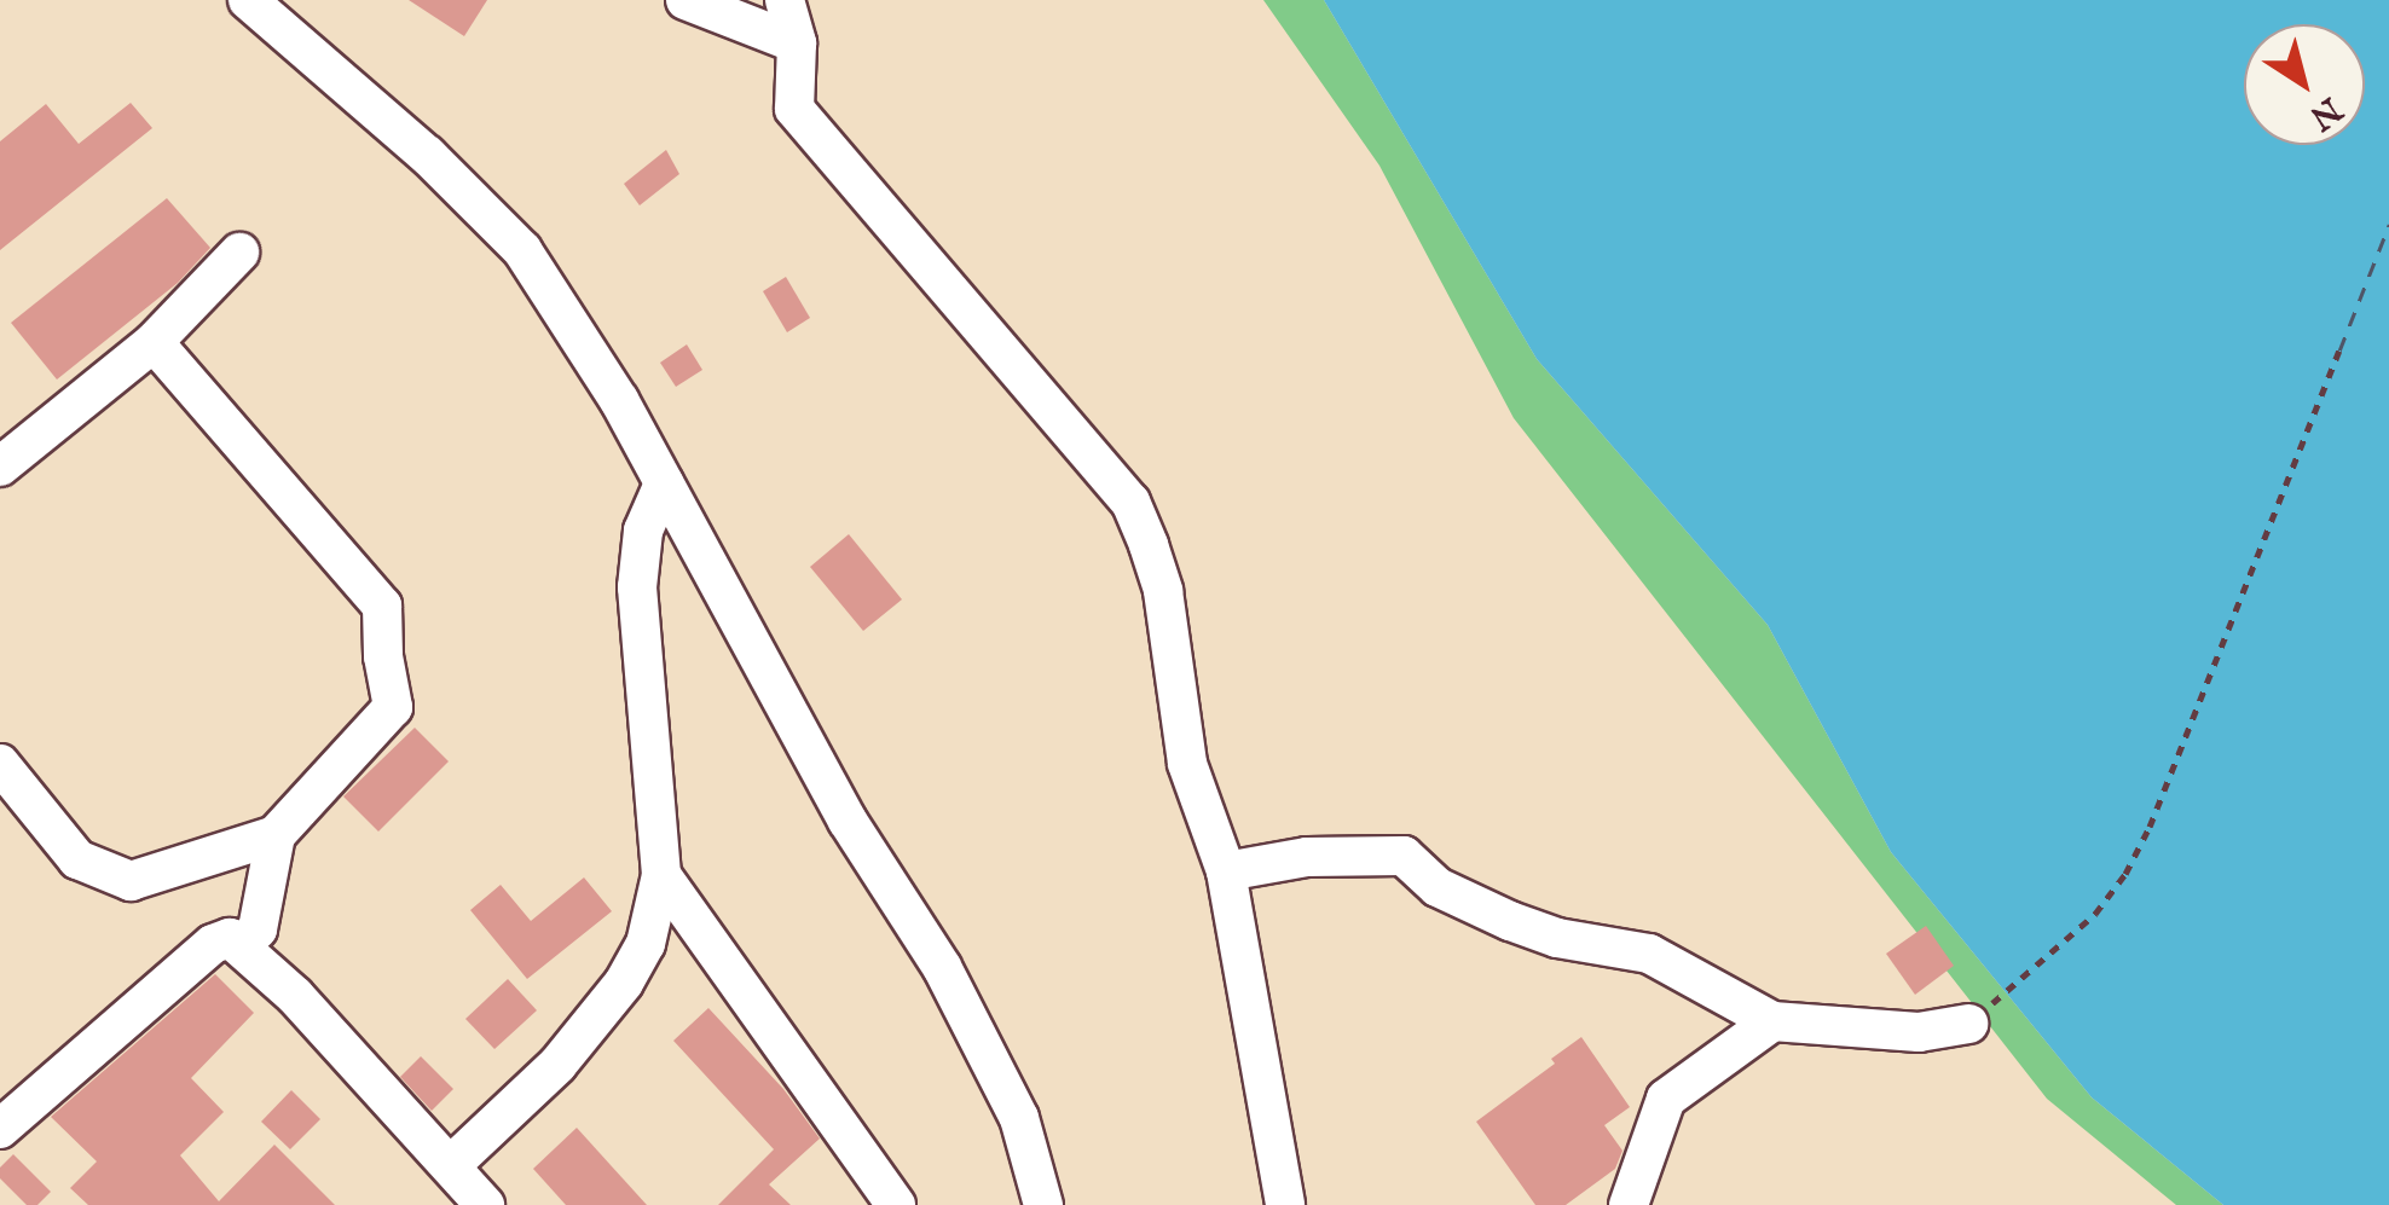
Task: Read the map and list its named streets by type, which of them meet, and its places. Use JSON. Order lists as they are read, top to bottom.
{
  "north": "bottom right"
}
